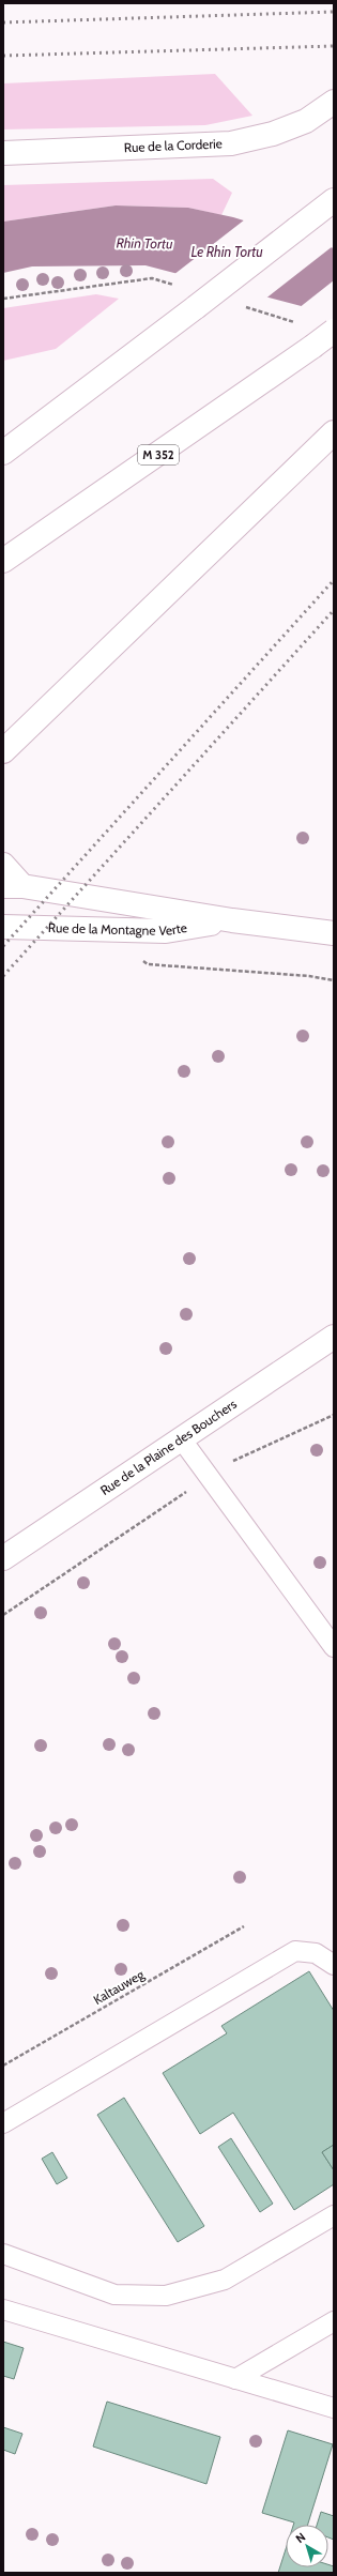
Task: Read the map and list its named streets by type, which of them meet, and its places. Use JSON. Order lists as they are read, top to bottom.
{
  "streets": {
    "main road": [
      "Rue de la Corderie",
      "M 352",
      "Rue de la Montagne Verte",
      "Rue de la Plaine des Bouchers"
    ],
    "path": ["Kaltauweg"]
  },
  "water": ["Rhin Tortu", "Le Rhin Tortu"],
  "north": "top left"
}
